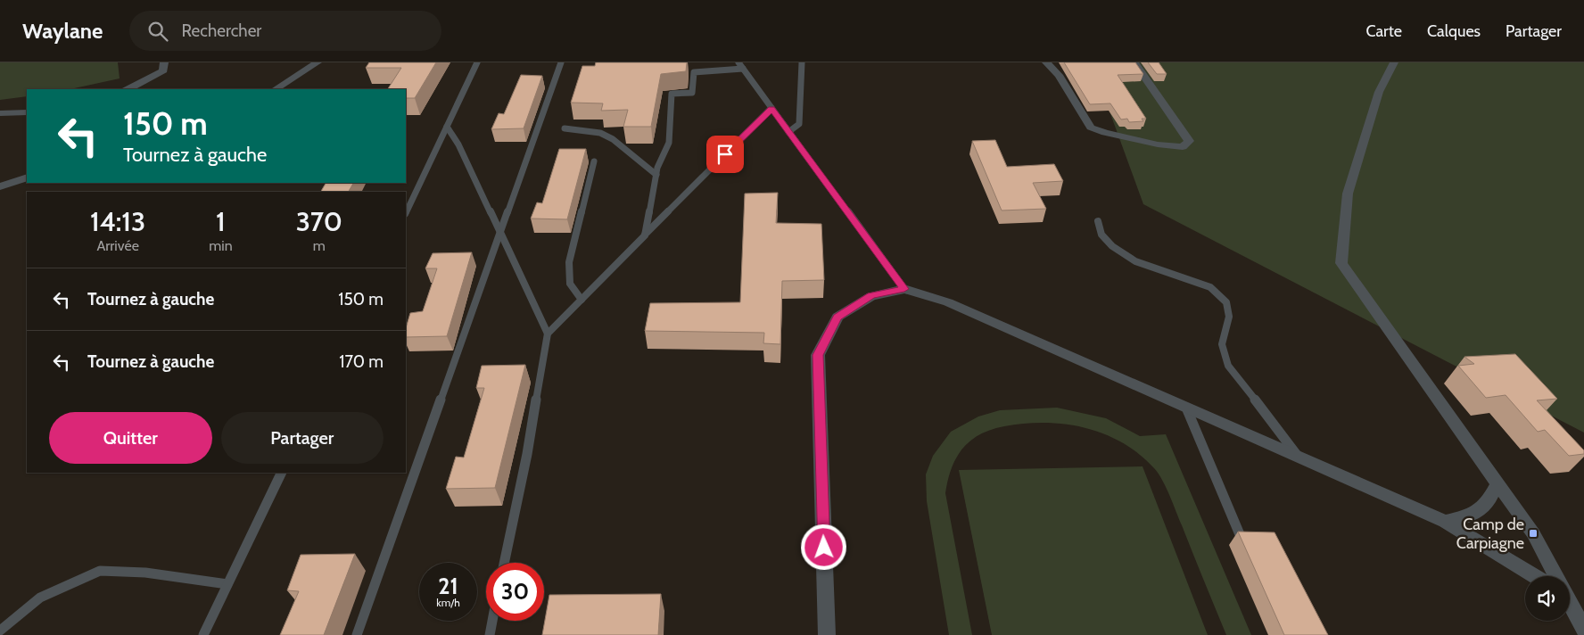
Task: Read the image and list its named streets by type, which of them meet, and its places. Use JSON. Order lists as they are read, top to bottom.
{
  "places": {
    "transit": ["Camp de Carpiagne"]
  },
  "page": {
    "header": "Waylane",
    "search": "Rechercher",
    "nav": ["Carte", "Calques", "Partager"],
    "turn": ["150 m", "Tournez à gauche"],
    "eta": [
      "14:13",
      "Arrivée",
      "1",
      "min",
      "370",
      "m"
    ],
    "list": [
      {
        "name": "Tournez à gauche",
        "value": "150 m"
      },
      {
        "name": "Tournez à gauche",
        "value": "170 m"
      }
    ],
    "buttons": ["Quitter", "Partager"],
    "speed": "21 km/h",
    "limit": "30"
  }
}
